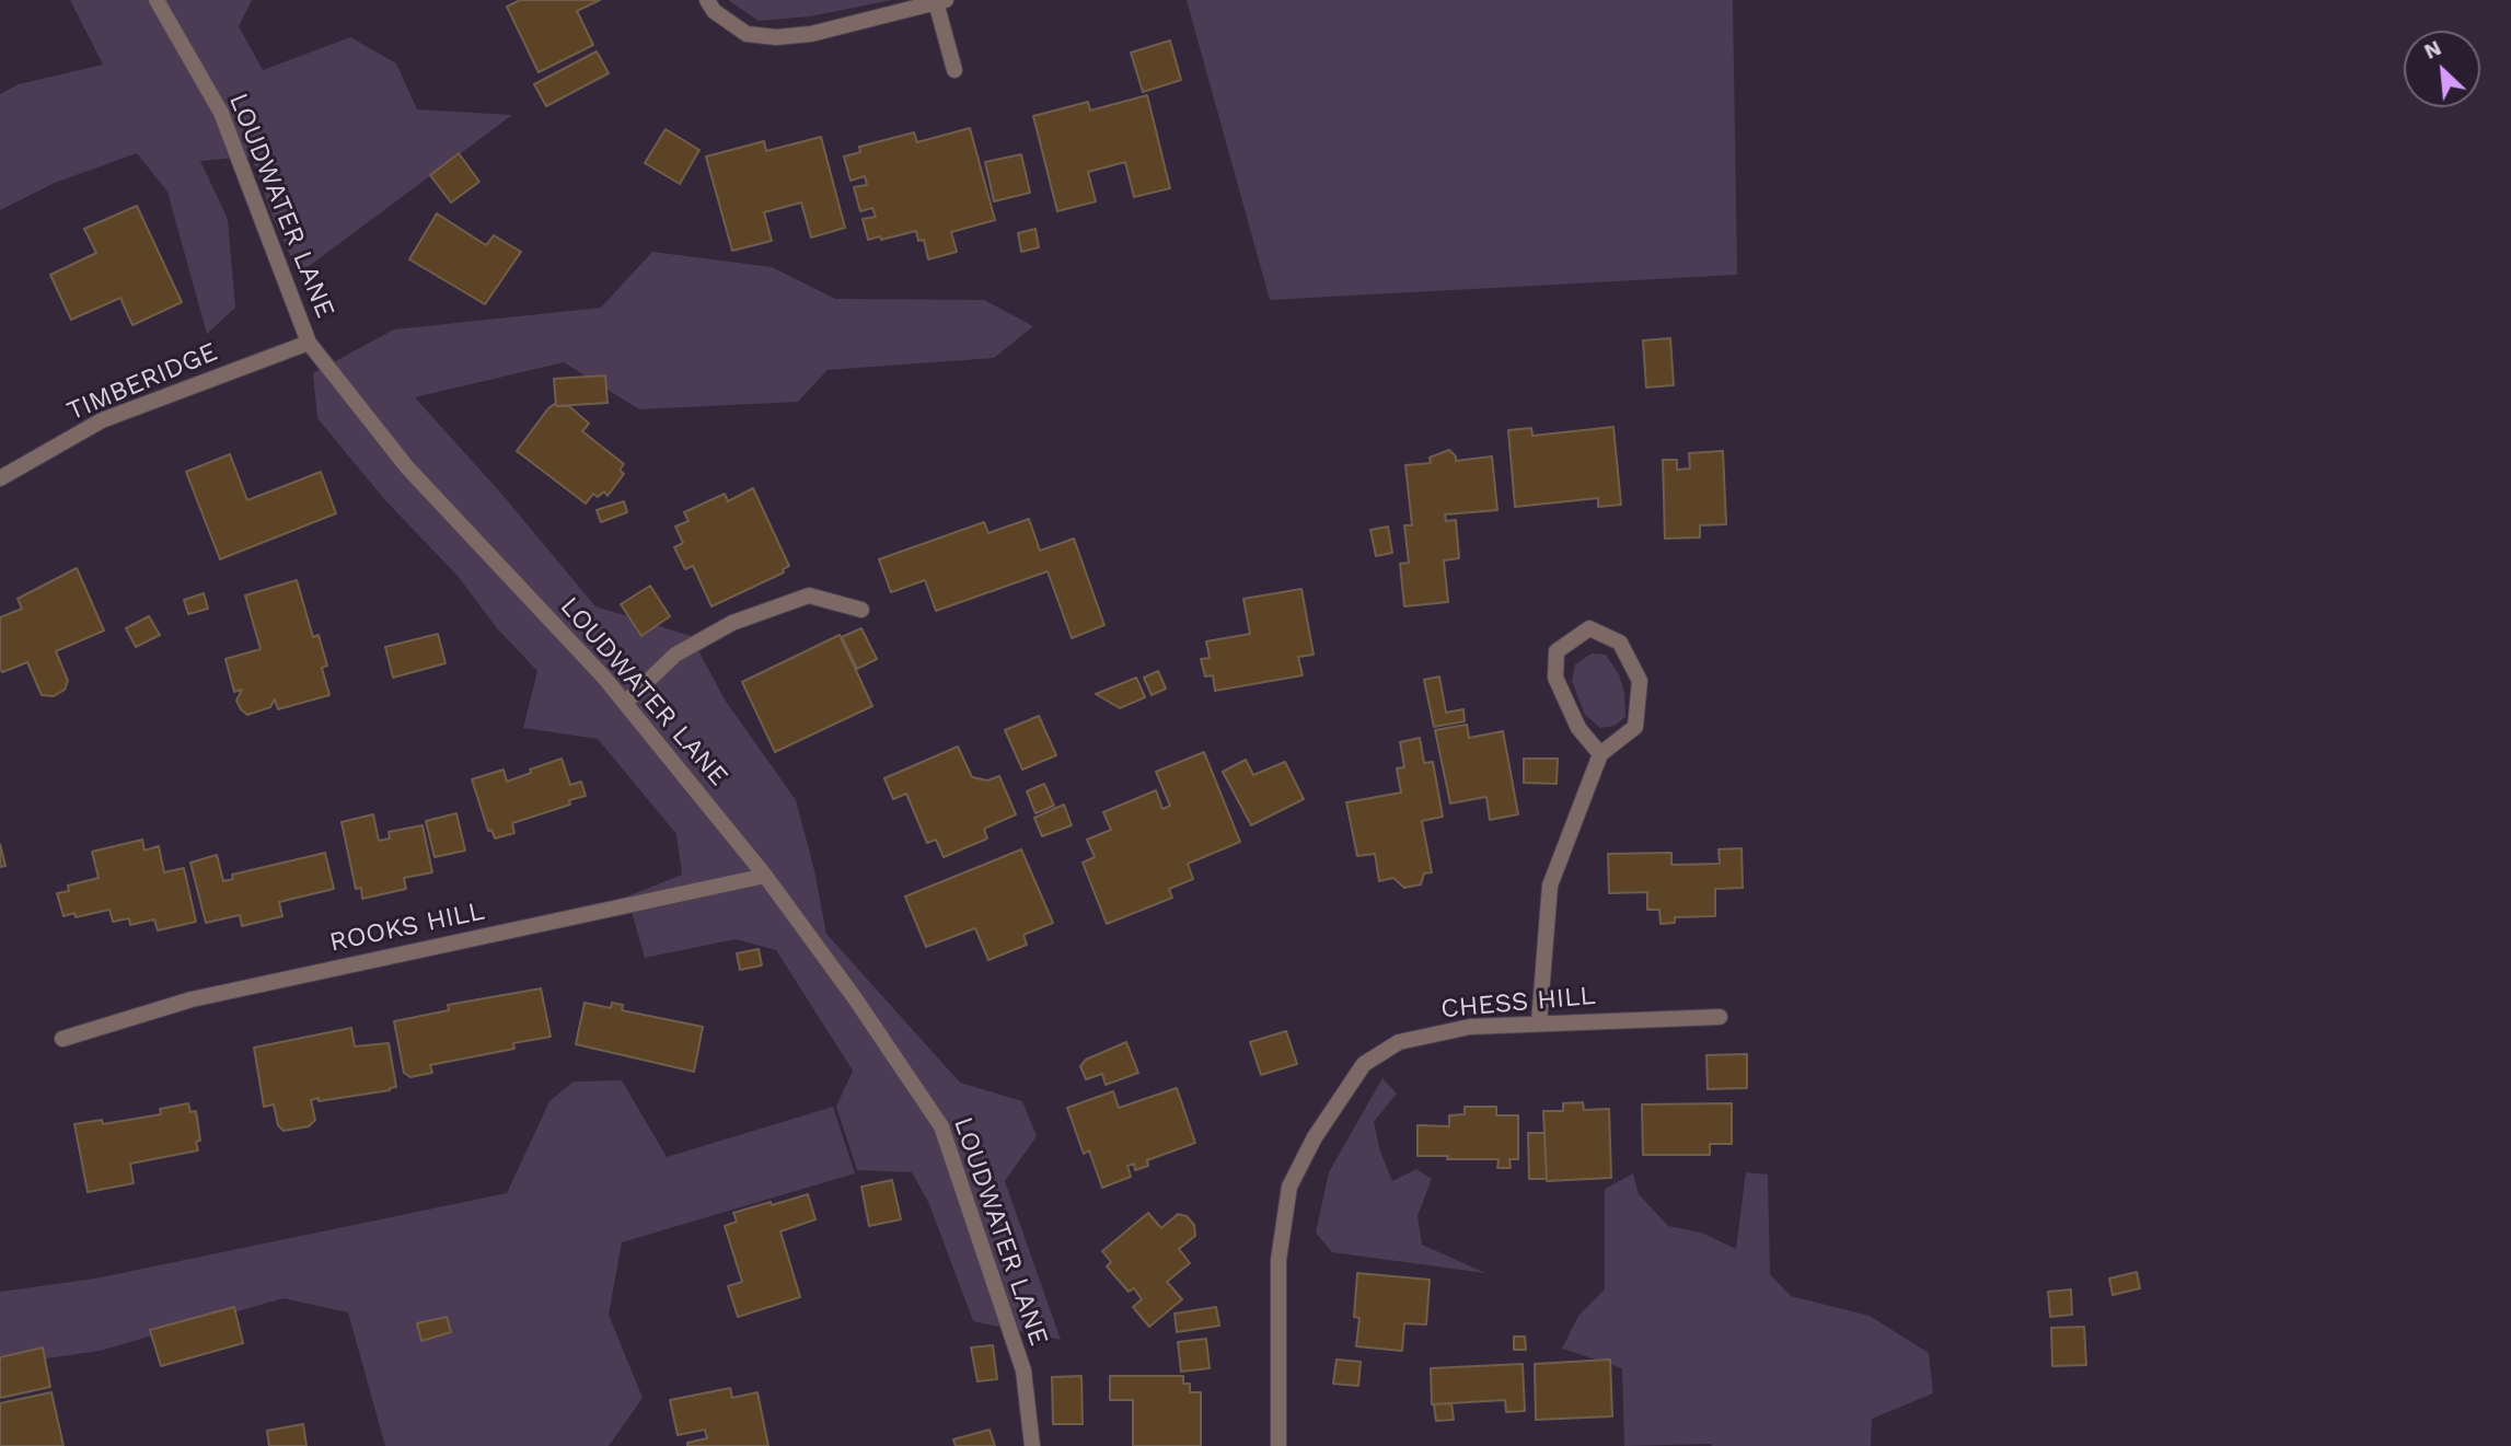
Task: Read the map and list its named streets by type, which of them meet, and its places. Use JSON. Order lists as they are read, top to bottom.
{
  "streets": {
    "street": [
      "LOUDWATER LANE",
      "TIMBERIDGE",
      "ROOKS HILL",
      "CHESS HILL"
    ]
  },
  "crossings": [
    ["LOUDWATER LANE", "TIMBERIDGE"],
    ["LOUDWATER LANE", "ROOKS HILL"]
  ],
  "north": "top left"
}
